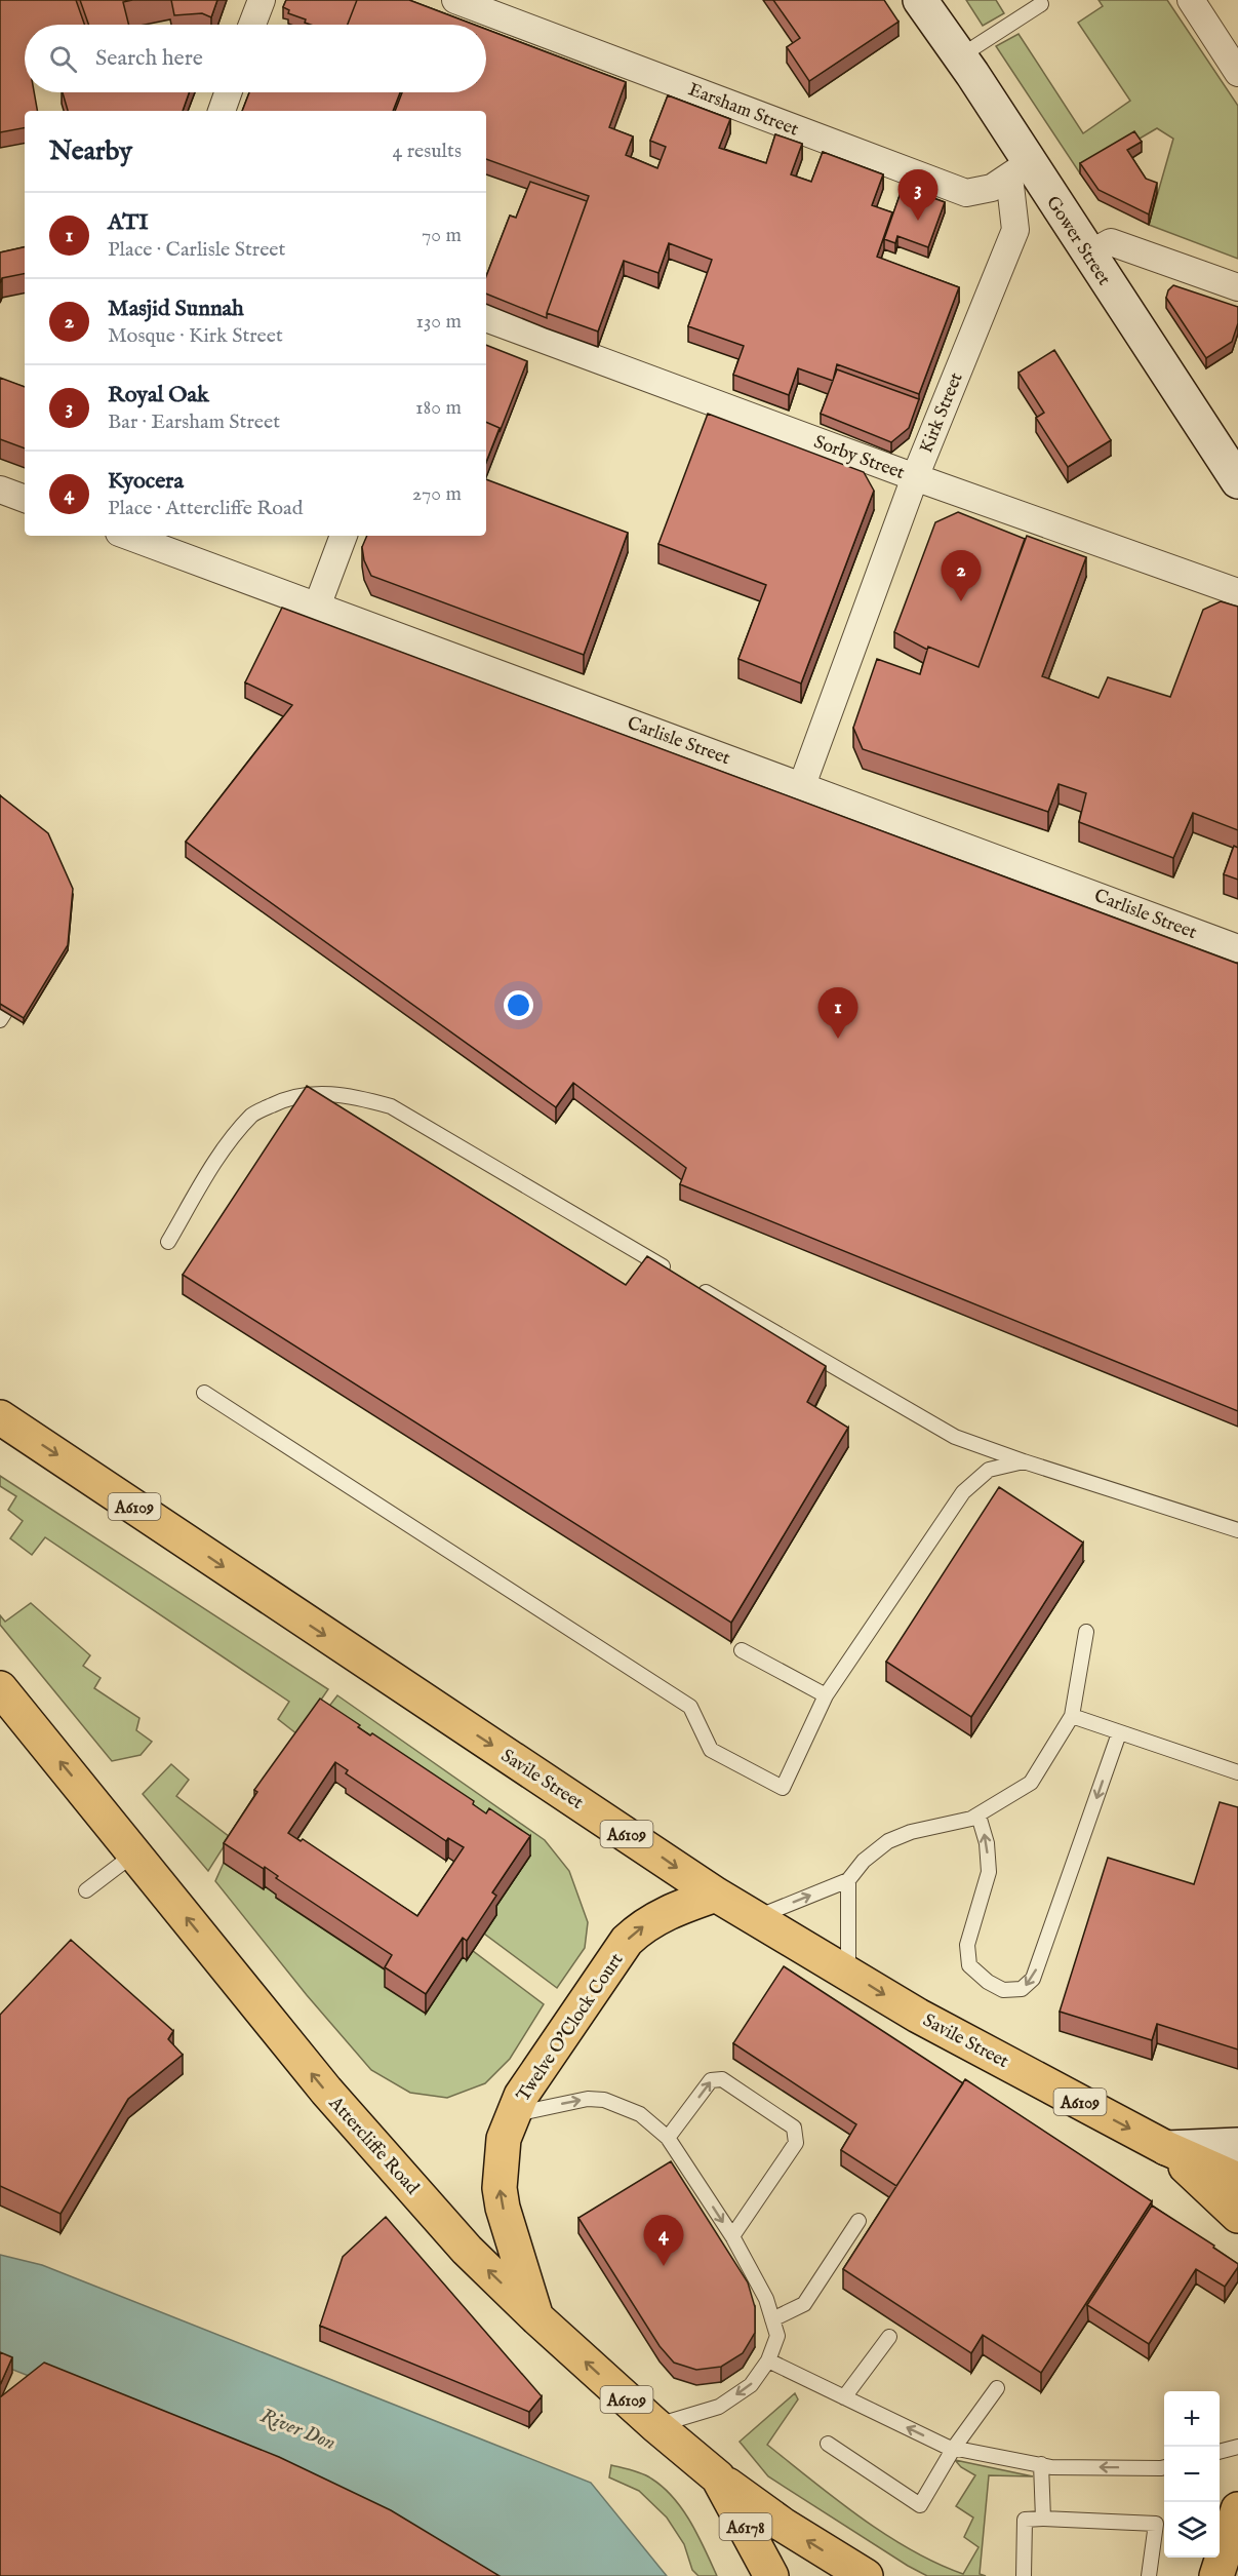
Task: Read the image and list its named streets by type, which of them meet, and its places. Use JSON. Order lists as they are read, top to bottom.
{
  "streets": {
    "main road": [
      "Gower Street",
      "A6109",
      "Savile Street",
      "Twelve O'Clock Court",
      "Attercliffe Road",
      "A6178"
    ],
    "street": [
      "Earsham Street",
      "Kirk Street",
      "Sorby Street",
      "Carlisle Street"
    ]
  },
  "crossings": [
    ["Earsham Street", "Gower Street"],
    ["Earsham Street", "Kirk Street"],
    ["Gower Street", "Kirk Street"],
    ["Kirk Street", "Sorby Street"],
    ["Kirk Street", "Carlisle Street"],
    ["A6109", "Attercliffe Road"],
    ["Savile Street", "Twelve O'Clock Court"],
    ["Twelve O'Clock Court", "Attercliffe Road"]
  ],
  "one_way": ["Savile Street", "Twelve O'Clock Court", "Attercliffe Road"],
  "water": ["River Don"],
  "page": {
    "search": "Search here",
    "heading": ["Nearby", "4 results"],
    "pins": [
      "3",
      "2",
      "1",
      "4"
    ],
    "list": [
      {
        "mark": "1",
        "name": "ATI",
        "note": "Place · Carlisle Street",
        "value": "70 m"
      },
      {
        "mark": "2",
        "name": "Masjid Sunnah",
        "note": "Mosque · Kirk Street",
        "value": "130 m"
      },
      {
        "mark": "3",
        "name": "Royal Oak",
        "note": "Bar · Earsham Street",
        "value": "180 m"
      },
      {
        "mark": "4",
        "name": "Kyocera",
        "note": "Place · Attercliffe Road",
        "value": "270 m"
      }
    ],
    "map_buttons": ["+", "−"]
  }
}
